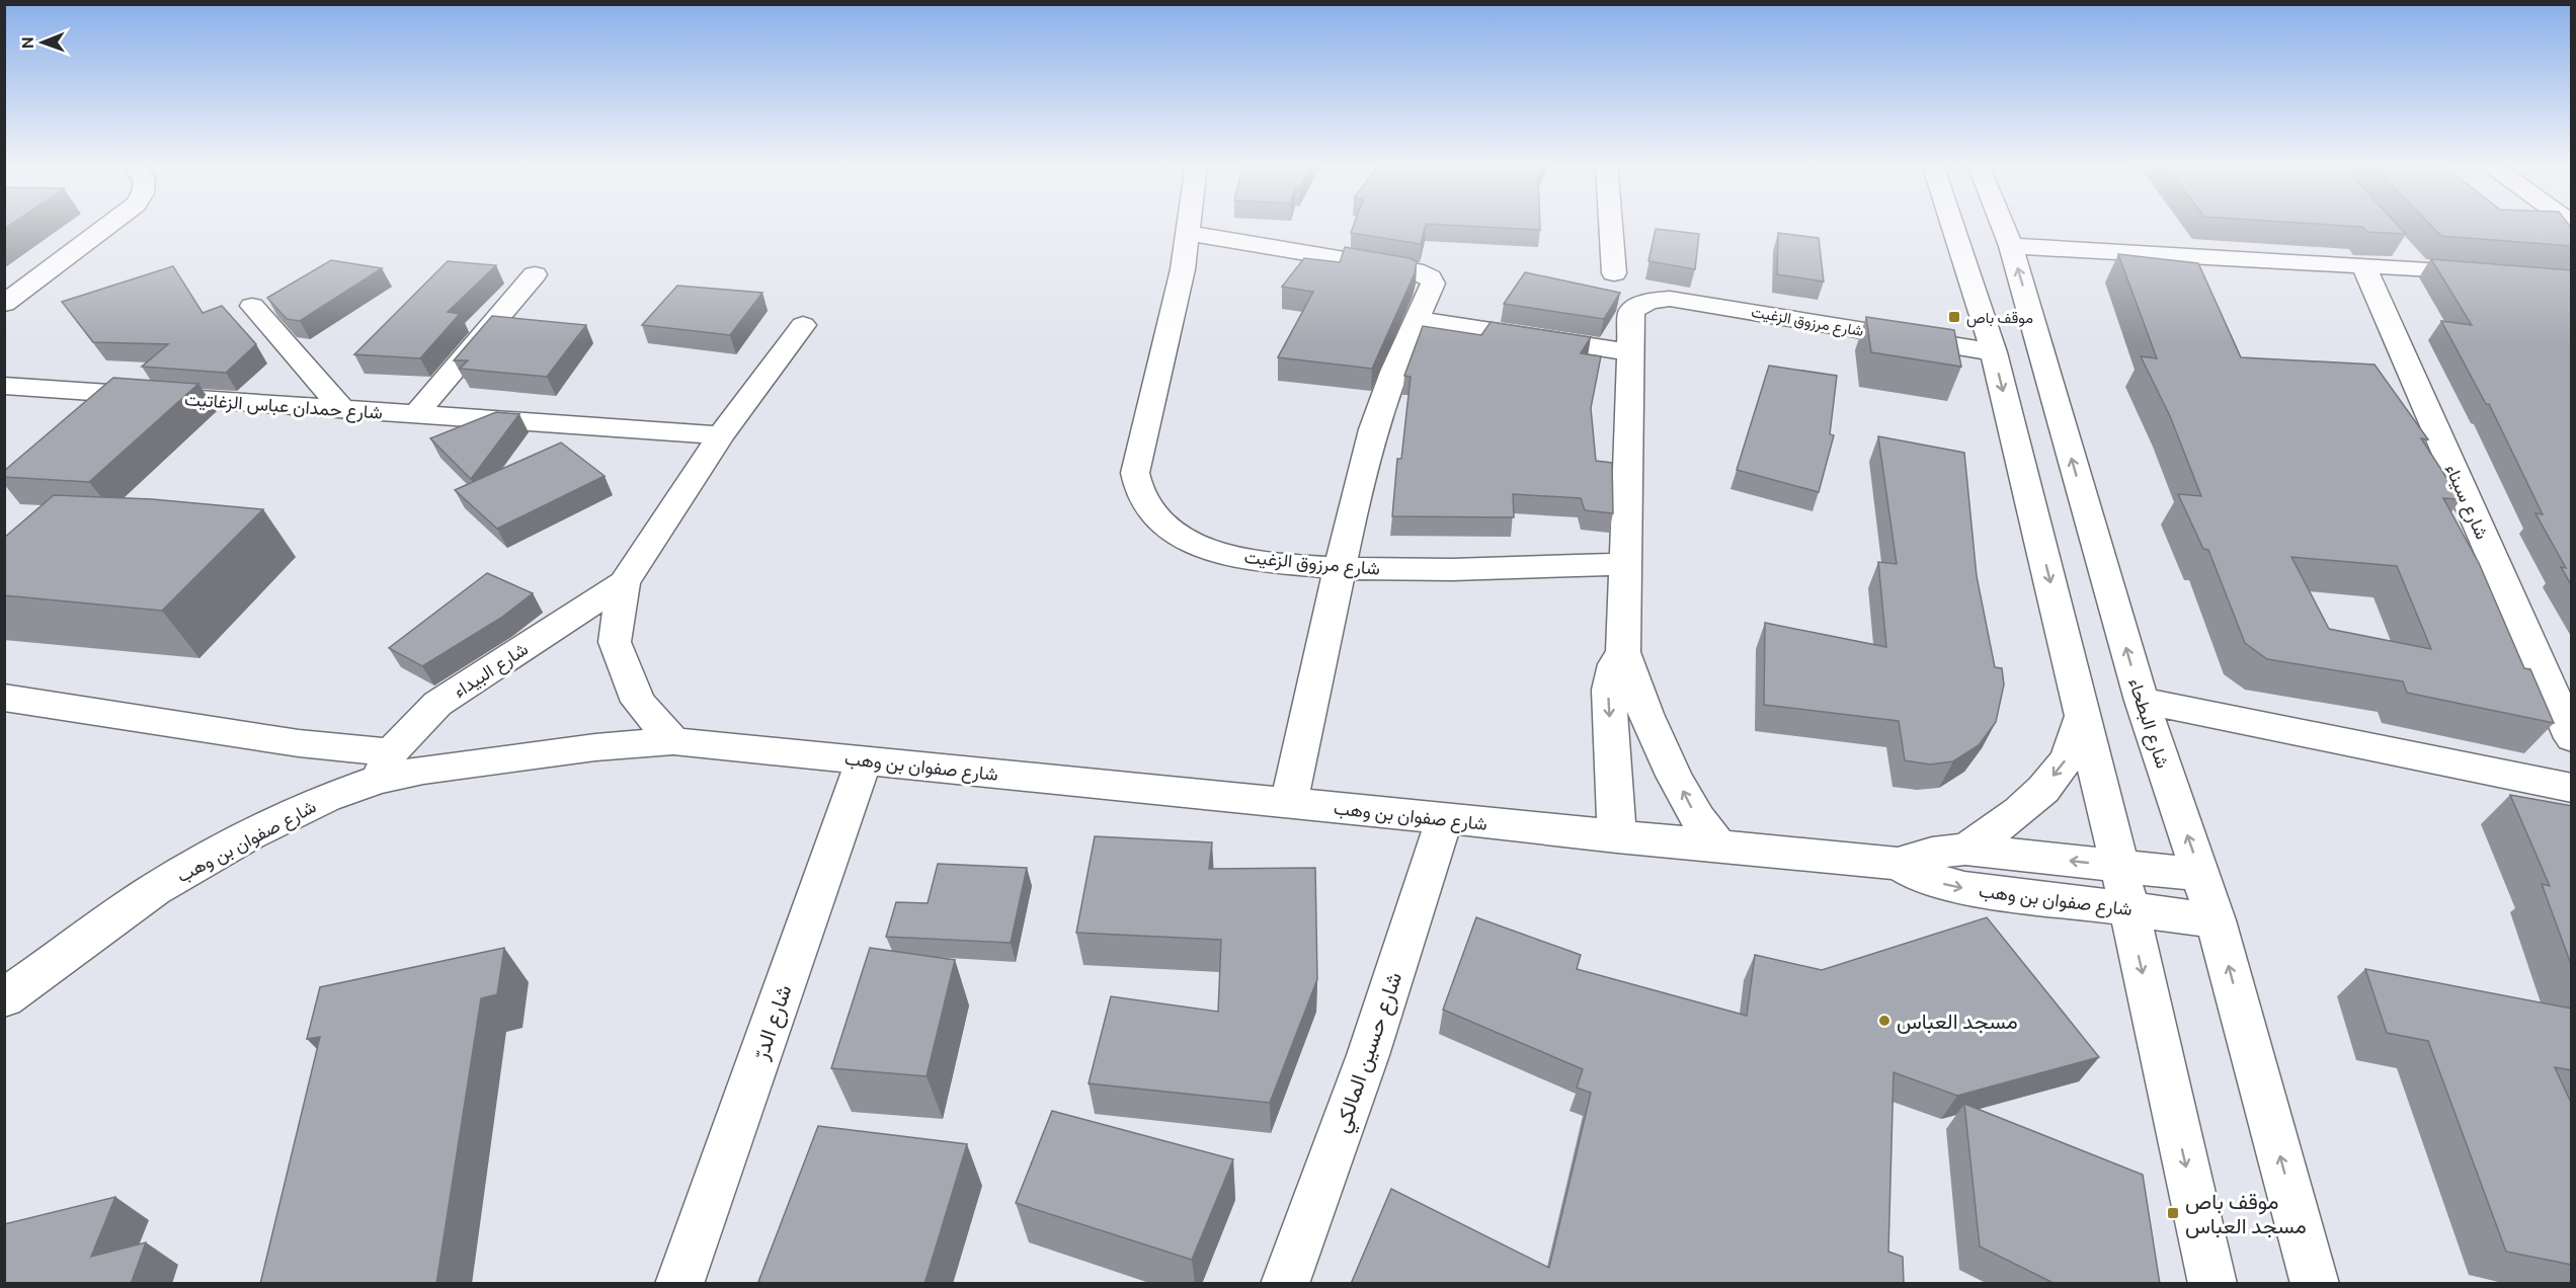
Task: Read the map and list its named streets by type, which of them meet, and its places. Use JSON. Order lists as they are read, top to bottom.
{
  "streets": {
    "street": [
      "شارع مرزوق الزغيت",
      "شارع حمدان عباس الزغاتيت",
      "شارع سيناء",
      "شارع البيداء",
      "شارع البطحاء",
      "شارع صفوان بن وهب",
      "شارع الدرّ",
      "شارع حسين المالكي"
    ]
  },
  "crossings": [
    ["شارع حمدان عباس الزغاتيت", "شارع البيداء"],
    ["شارع البيداء", "شارع صفوان بن وهب"],
    ["شارع البطحاء", "شارع صفوان بن وهب"],
    ["شارع صفوان بن وهب", "شارع الدرّ"],
    ["شارع صفوان بن وهب", "شارع حسين المالكي"]
  ],
  "places": {
    "transit": ["موقف باص", "موقف باص مسجد العباس"],
    "other": ["مسجد العباس"]
  },
  "north": "left"
}
